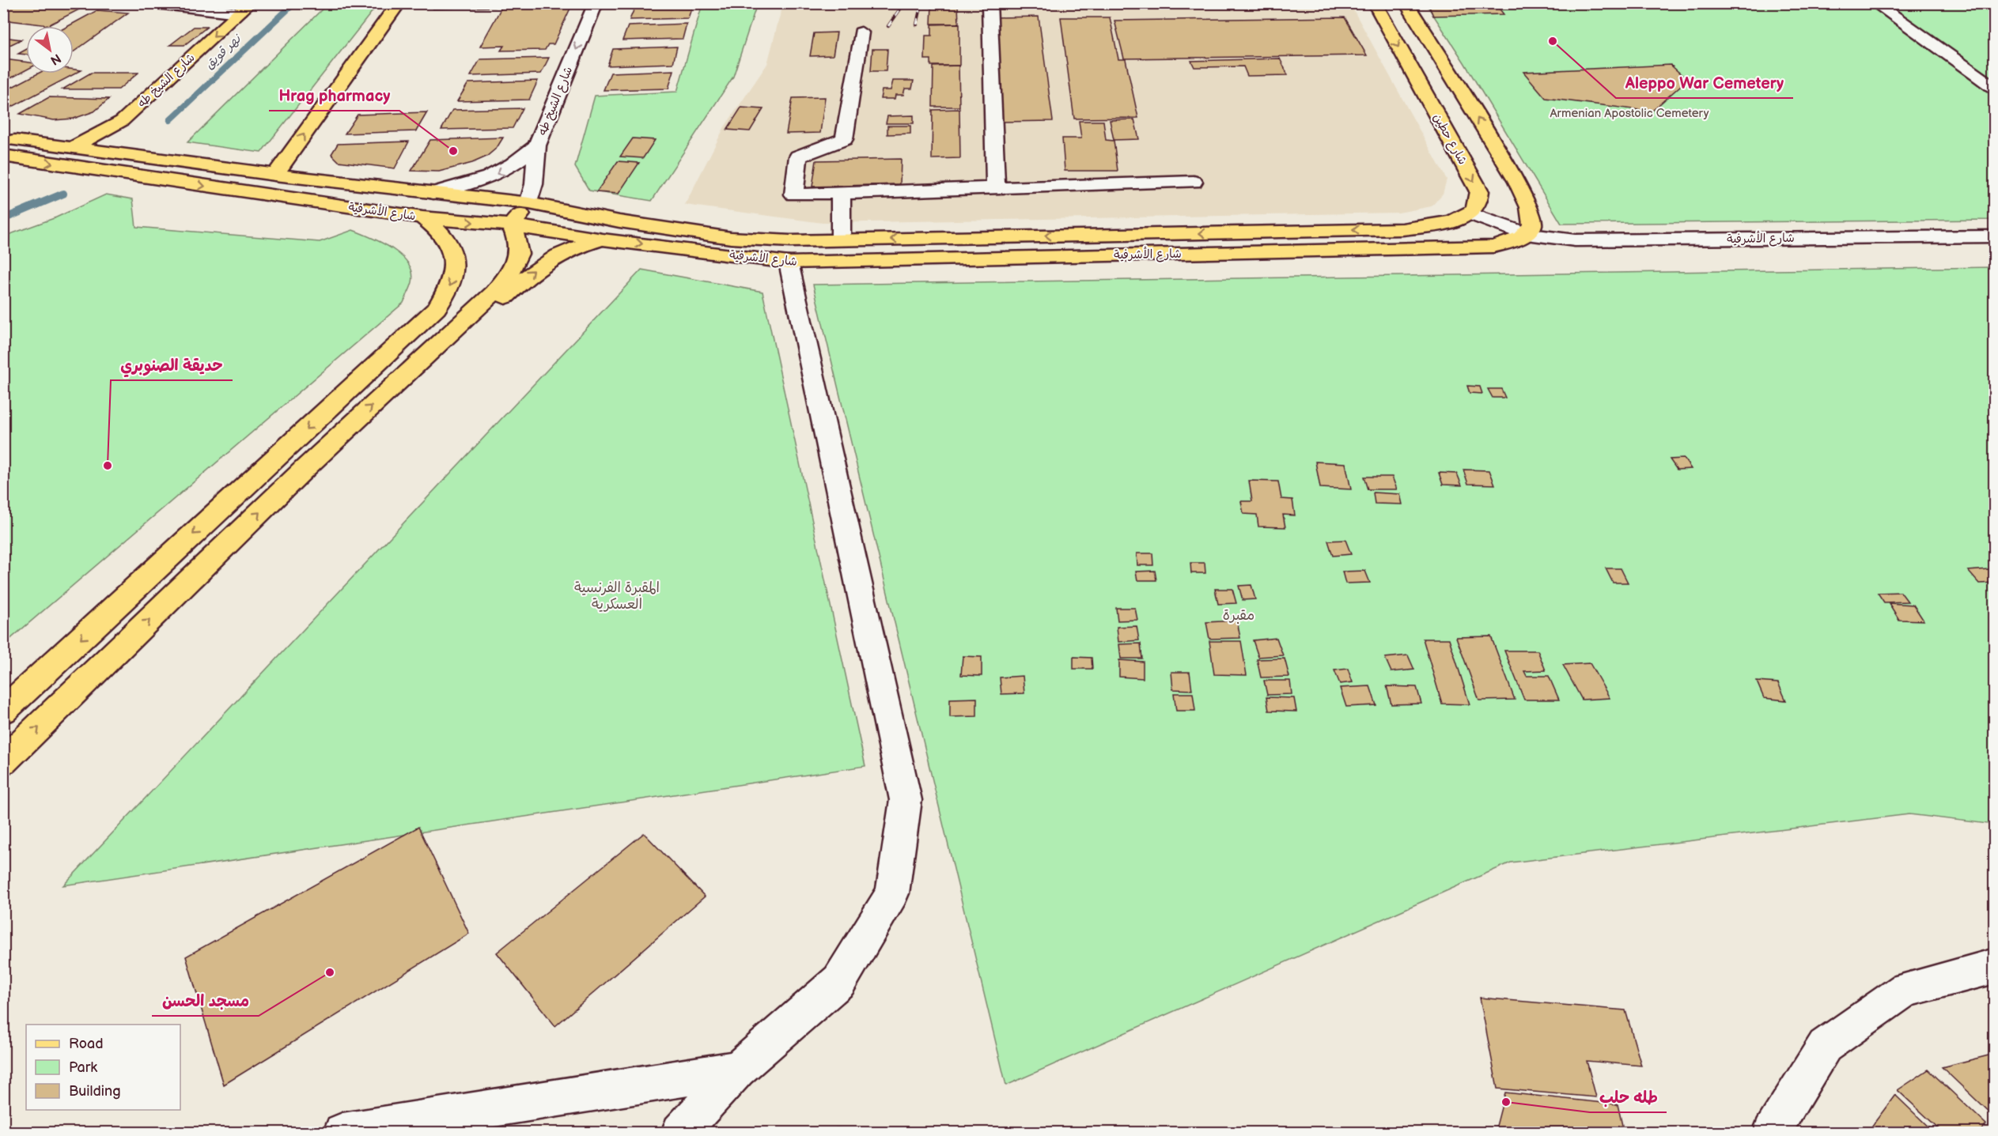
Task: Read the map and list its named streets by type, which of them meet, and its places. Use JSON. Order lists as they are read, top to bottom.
{
  "streets": {
    "main road": ["شارع الشيخ طه", "شارع حطين", "شارع الأشرفية"]
  },
  "crossings": [
    ["شارع الشيخ طه", "شارع الأشرفية"],
    ["شارع حطين", "شارع الأشرفية"]
  ],
  "water": ["نهر قويق"],
  "parks": ["Armenian Apostolic Cemetery", "المقبرة الفرنسية العسكرية", "مقبرة"],
  "places": [
    "Aleppo War Cemetery",
    "Hrag pharmacy",
    "حديقة الصنوبري",
    "مسجد الحسن",
    "طله حلب"
  ],
  "legend": ["Road", "Park", "Building"],
  "north": "bottom right"
}
